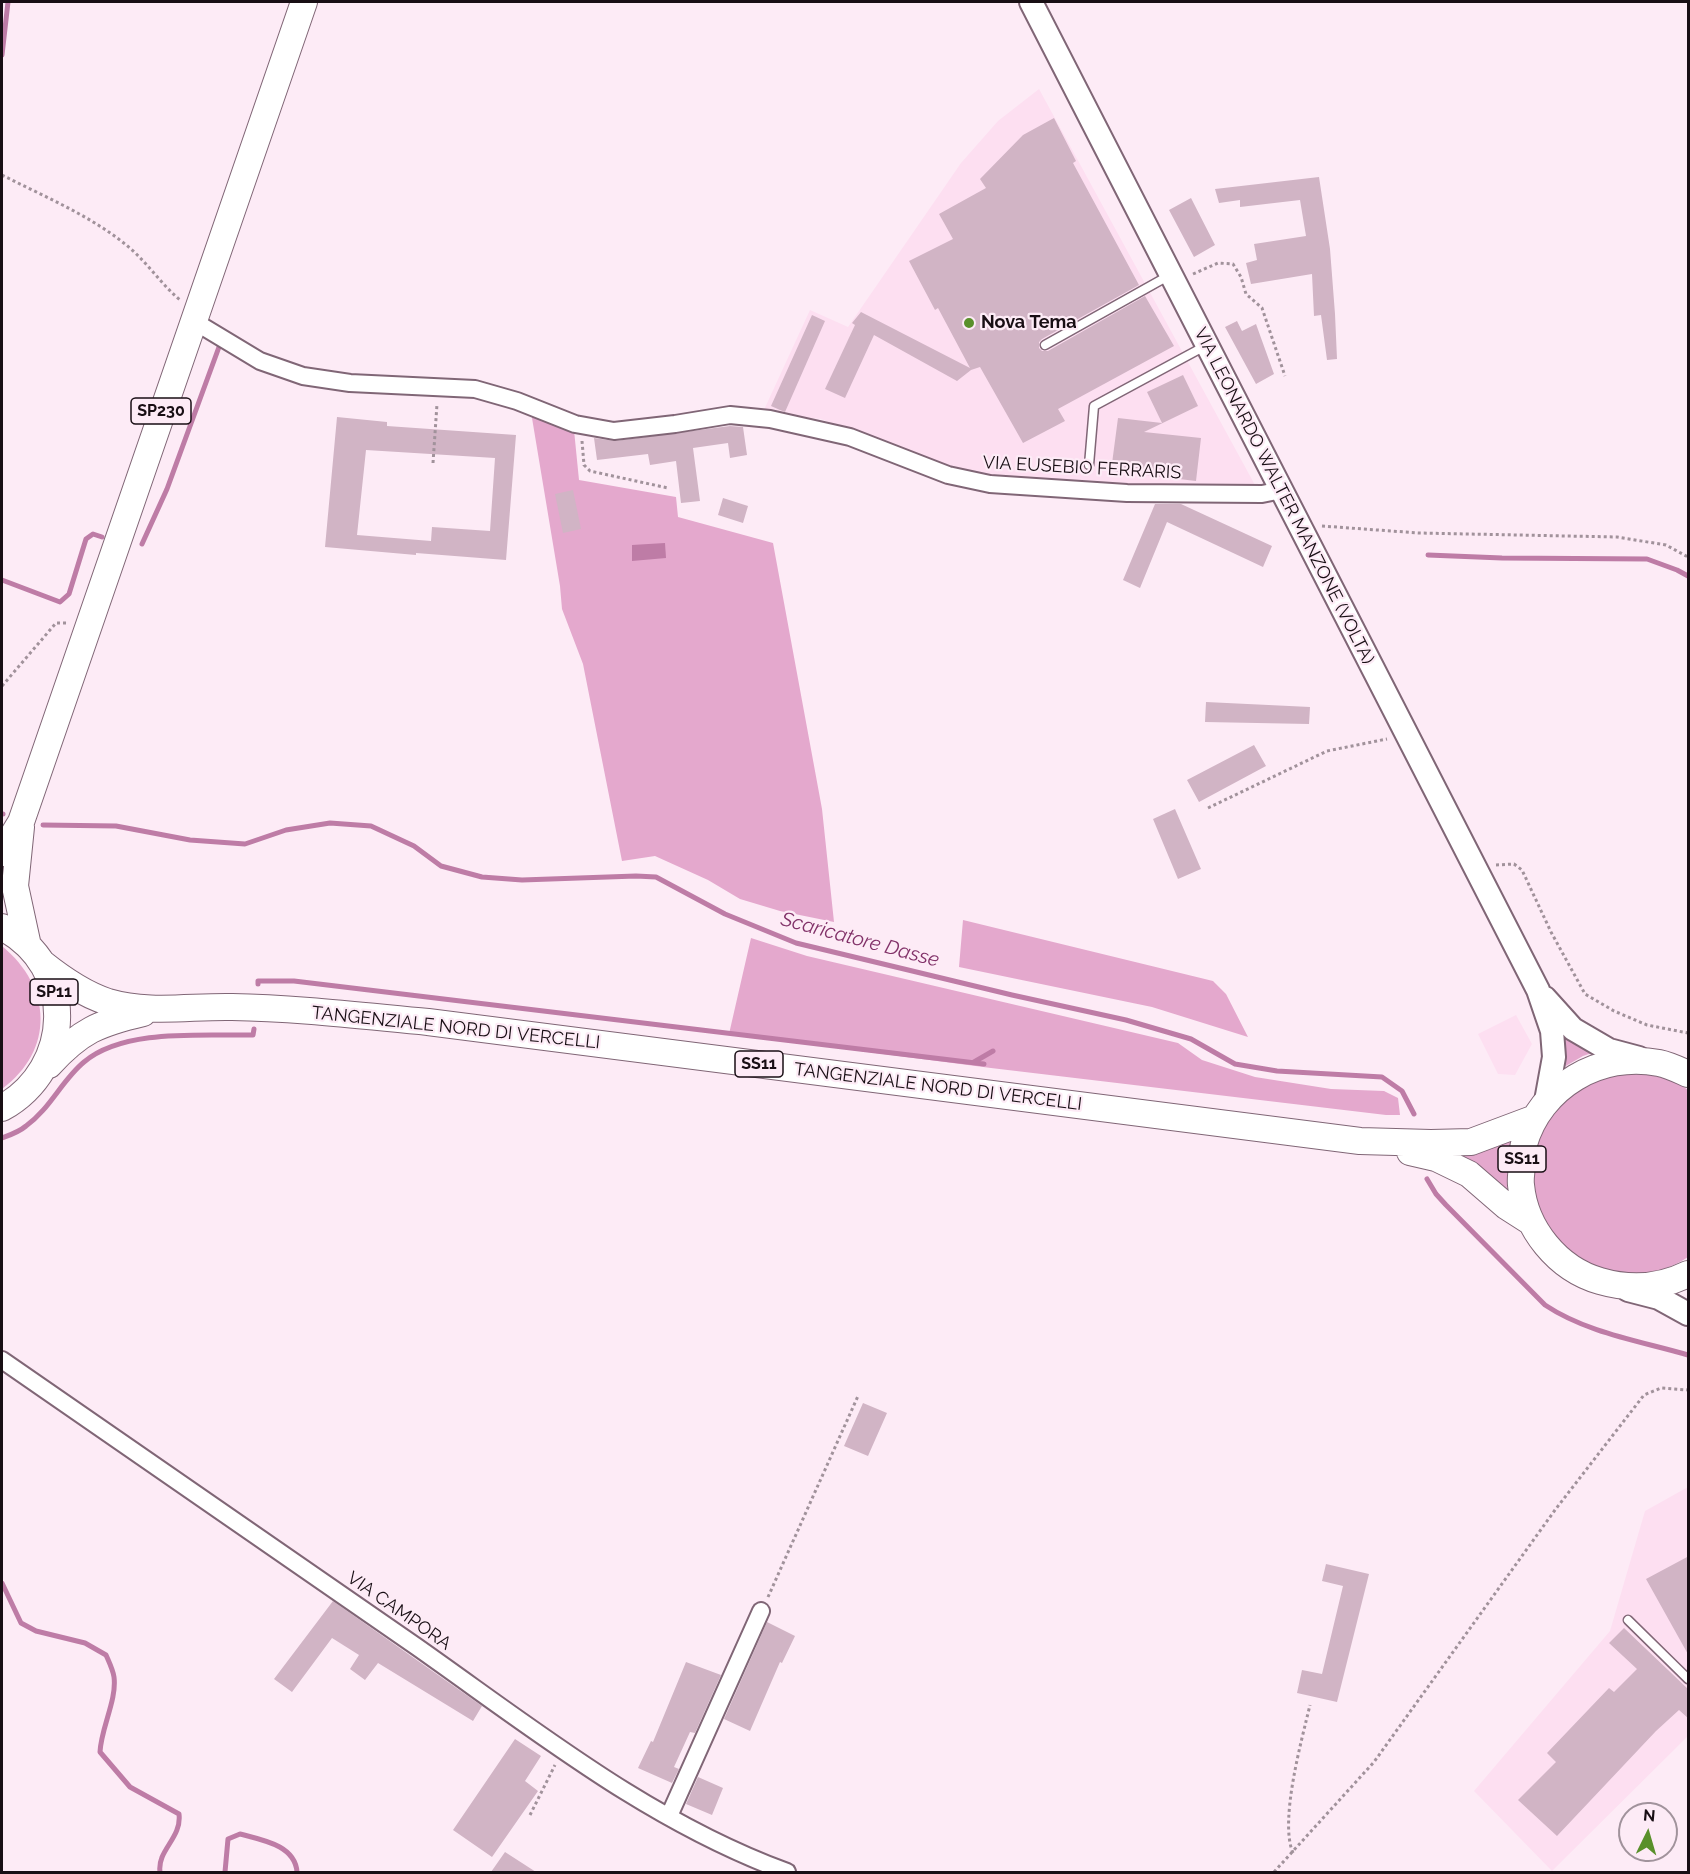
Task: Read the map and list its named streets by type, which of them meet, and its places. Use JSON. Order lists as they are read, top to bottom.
{
  "streets": {
    "main road": [
      "SP230",
      "VIA LEONARDO WALTER MANZONE (VOLTA)",
      "SP11",
      "TANGENZIALE NORD DI VERCELLI",
      "SS11"
    ],
    "street": ["VIA EUSEBIO FERRARIS", "VIA CAMPORA"]
  },
  "crossings": [
    ["SP230", "VIA EUSEBIO FERRARIS"],
    ["SP230", "SP11"],
    ["SP230", "TANGENZIALE NORD DI VERCELLI"],
    ["VIA EUSEBIO FERRARIS", "VIA LEONARDO WALTER MANZONE (VOLTA)"],
    ["VIA LEONARDO WALTER MANZONE (VOLTA)", "TANGENZIALE NORD DI VERCELLI"],
    ["SP11", "TANGENZIALE NORD DI VERCELLI"]
  ],
  "water": ["Scaricatore Dasse"],
  "places": ["Nova Tema"],
  "north": "top"
}
